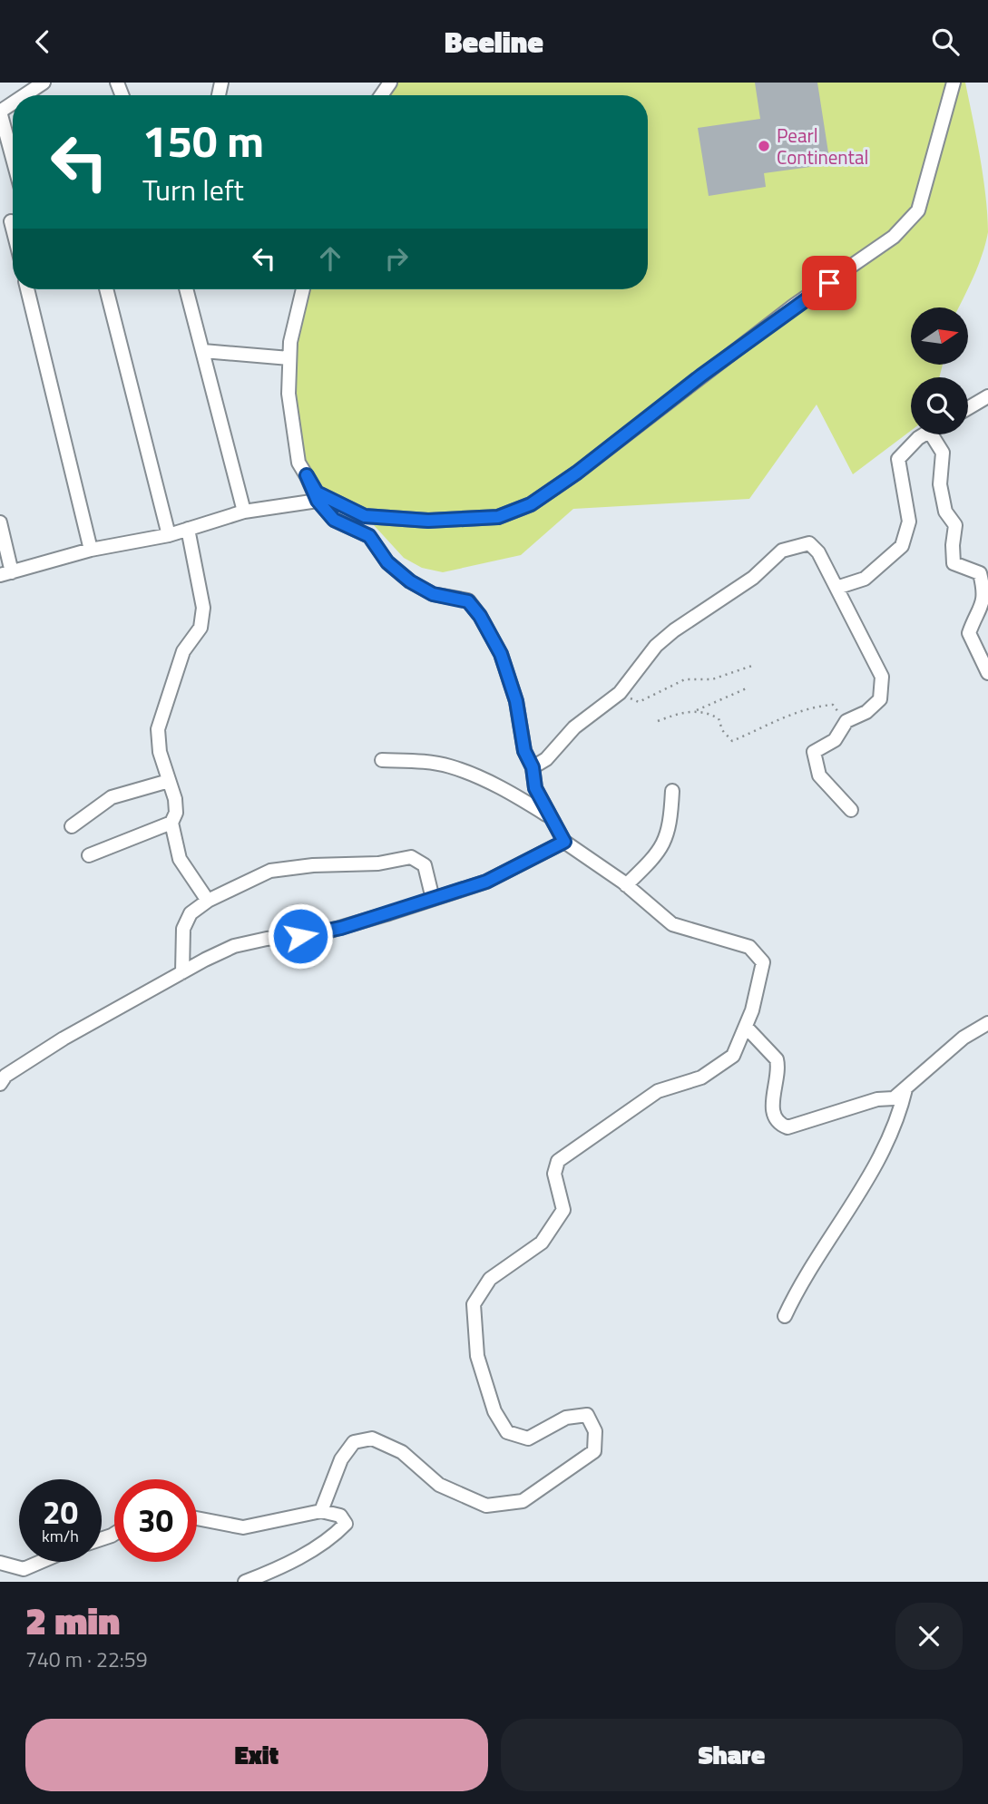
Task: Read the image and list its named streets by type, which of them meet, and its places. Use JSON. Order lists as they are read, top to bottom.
{
  "places": ["Pearl Continental"],
  "north": "right",
  "page": {
    "header": "Beeline",
    "turn": ["150 m", "Turn left"],
    "speed": "20 km/h",
    "limit": "30",
    "heading": ["2 min", "740 m · 22:59"],
    "buttons": ["Exit", "Share"]
  }
}
